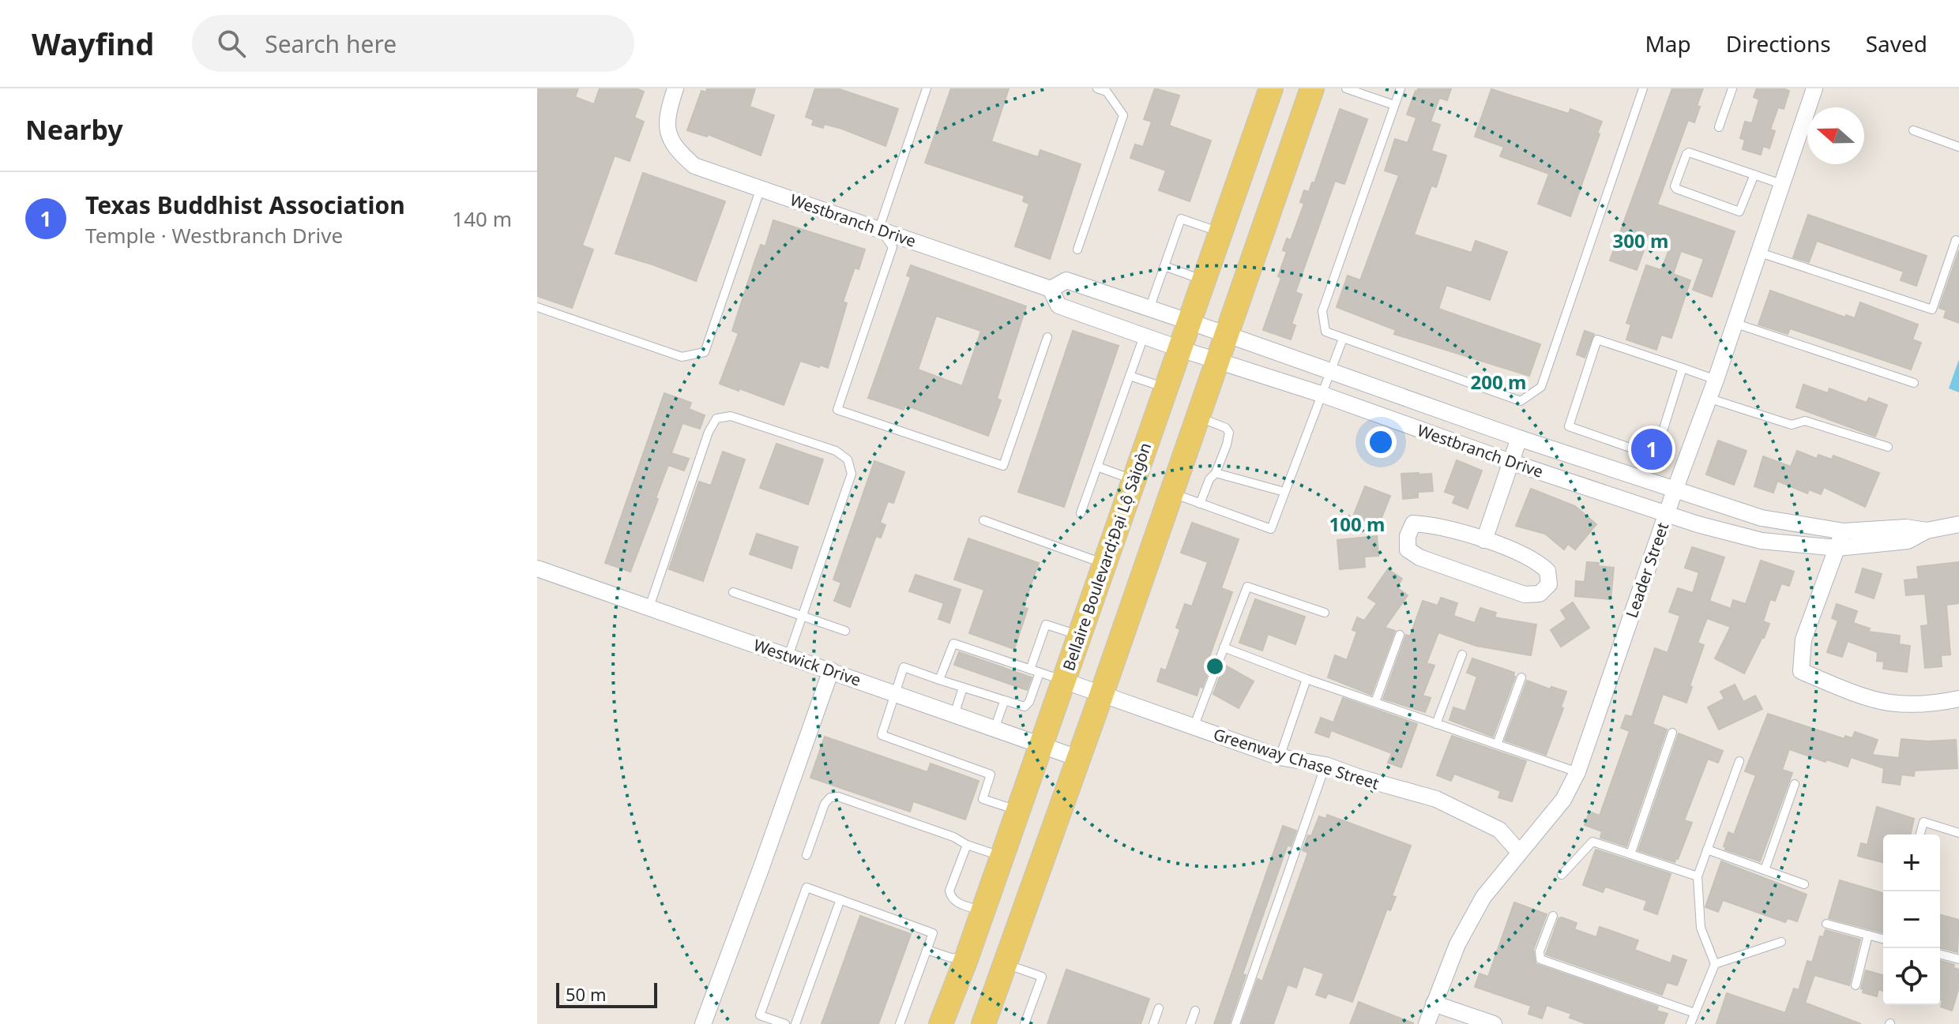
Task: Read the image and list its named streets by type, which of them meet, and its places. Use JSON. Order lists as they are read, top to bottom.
{
  "streets": {
    "main road": ["Bellaire Boulevard;Đại Lộ Sàigòn"],
    "street": [
      "Westbranch Drive",
      "Leader Street",
      "Westwick Drive",
      "Greenway Chase Street"
    ]
  },
  "crossings": [
    ["Westbranch Drive", "Bellaire Boulevard;Đại Lộ Sàigòn"],
    ["Westbranch Drive", "Leader Street"],
    ["Bellaire Boulevard;Đại Lộ Sàigòn", "Westwick Drive"],
    ["Bellaire Boulevard;Đại Lộ Sàigòn", "Greenway Chase Street"],
    ["Leader Street", "Greenway Chase Street"]
  ],
  "scale_bar": "50 m",
  "north": "left",
  "page": {
    "header": "Wayfind",
    "search": "Search here",
    "nav": ["Map", "Directions", "Saved"],
    "heading": "Nearby",
    "list": [
      {
        "mark": "1",
        "name": "Texas Buddhist Association",
        "note": "Temple · Westbranch Drive",
        "value": "140 m"
      }
    ],
    "pins": "1",
    "map_buttons": ["+", "−"],
    "scale": "50 m"
  },
  "rings": ["300 m", "200 m", "100 m"]
}
